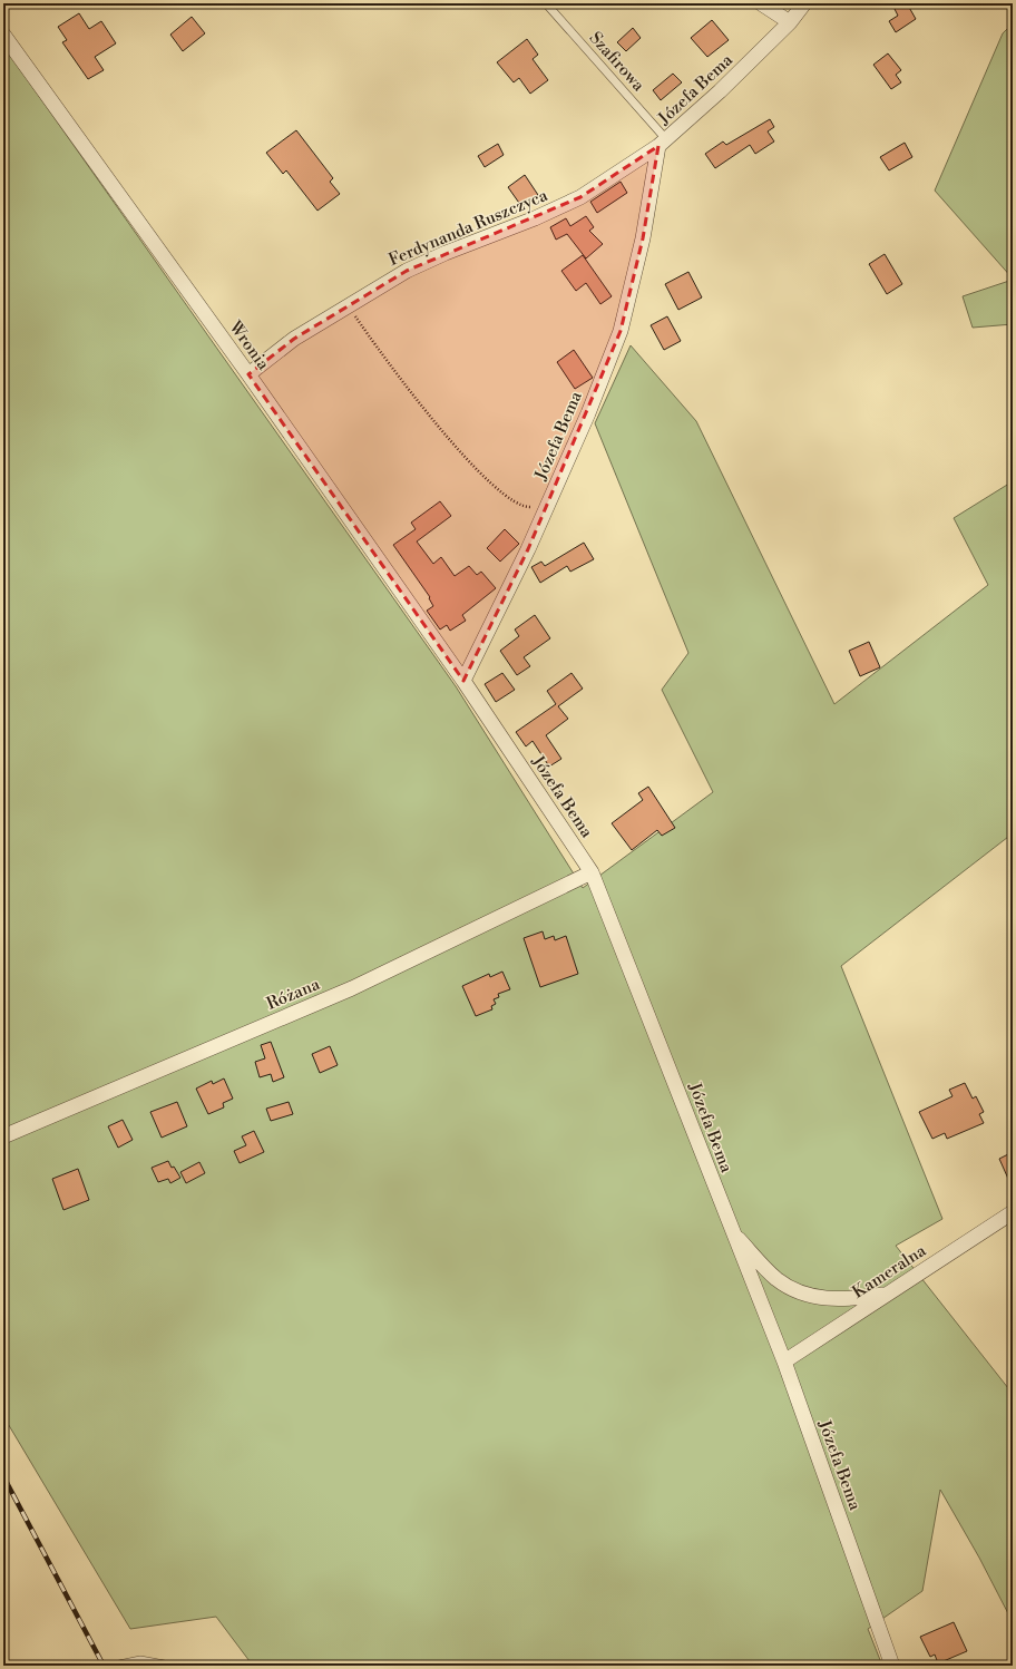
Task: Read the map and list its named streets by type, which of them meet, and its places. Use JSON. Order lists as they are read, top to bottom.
{
  "streets": {
    "street": [
      "Józefa Bema",
      "Ferdynanda Ruszczyca",
      "Wronia",
      "Różana",
      "Kameralna"
    ],
    "lane": ["Szafirowa"]
  },
  "crossings": [
    ["Szafirowa", "Józefa Bema"],
    ["Szafirowa", "Ferdynanda Ruszczyca"],
    ["Józefa Bema", "Ferdynanda Ruszczyca"],
    ["Józefa Bema", "Wronia"],
    ["Józefa Bema", "Różana"],
    ["Józefa Bema", "Kameralna"],
    ["Ferdynanda Ruszczyca", "Wronia"]
  ]
}
